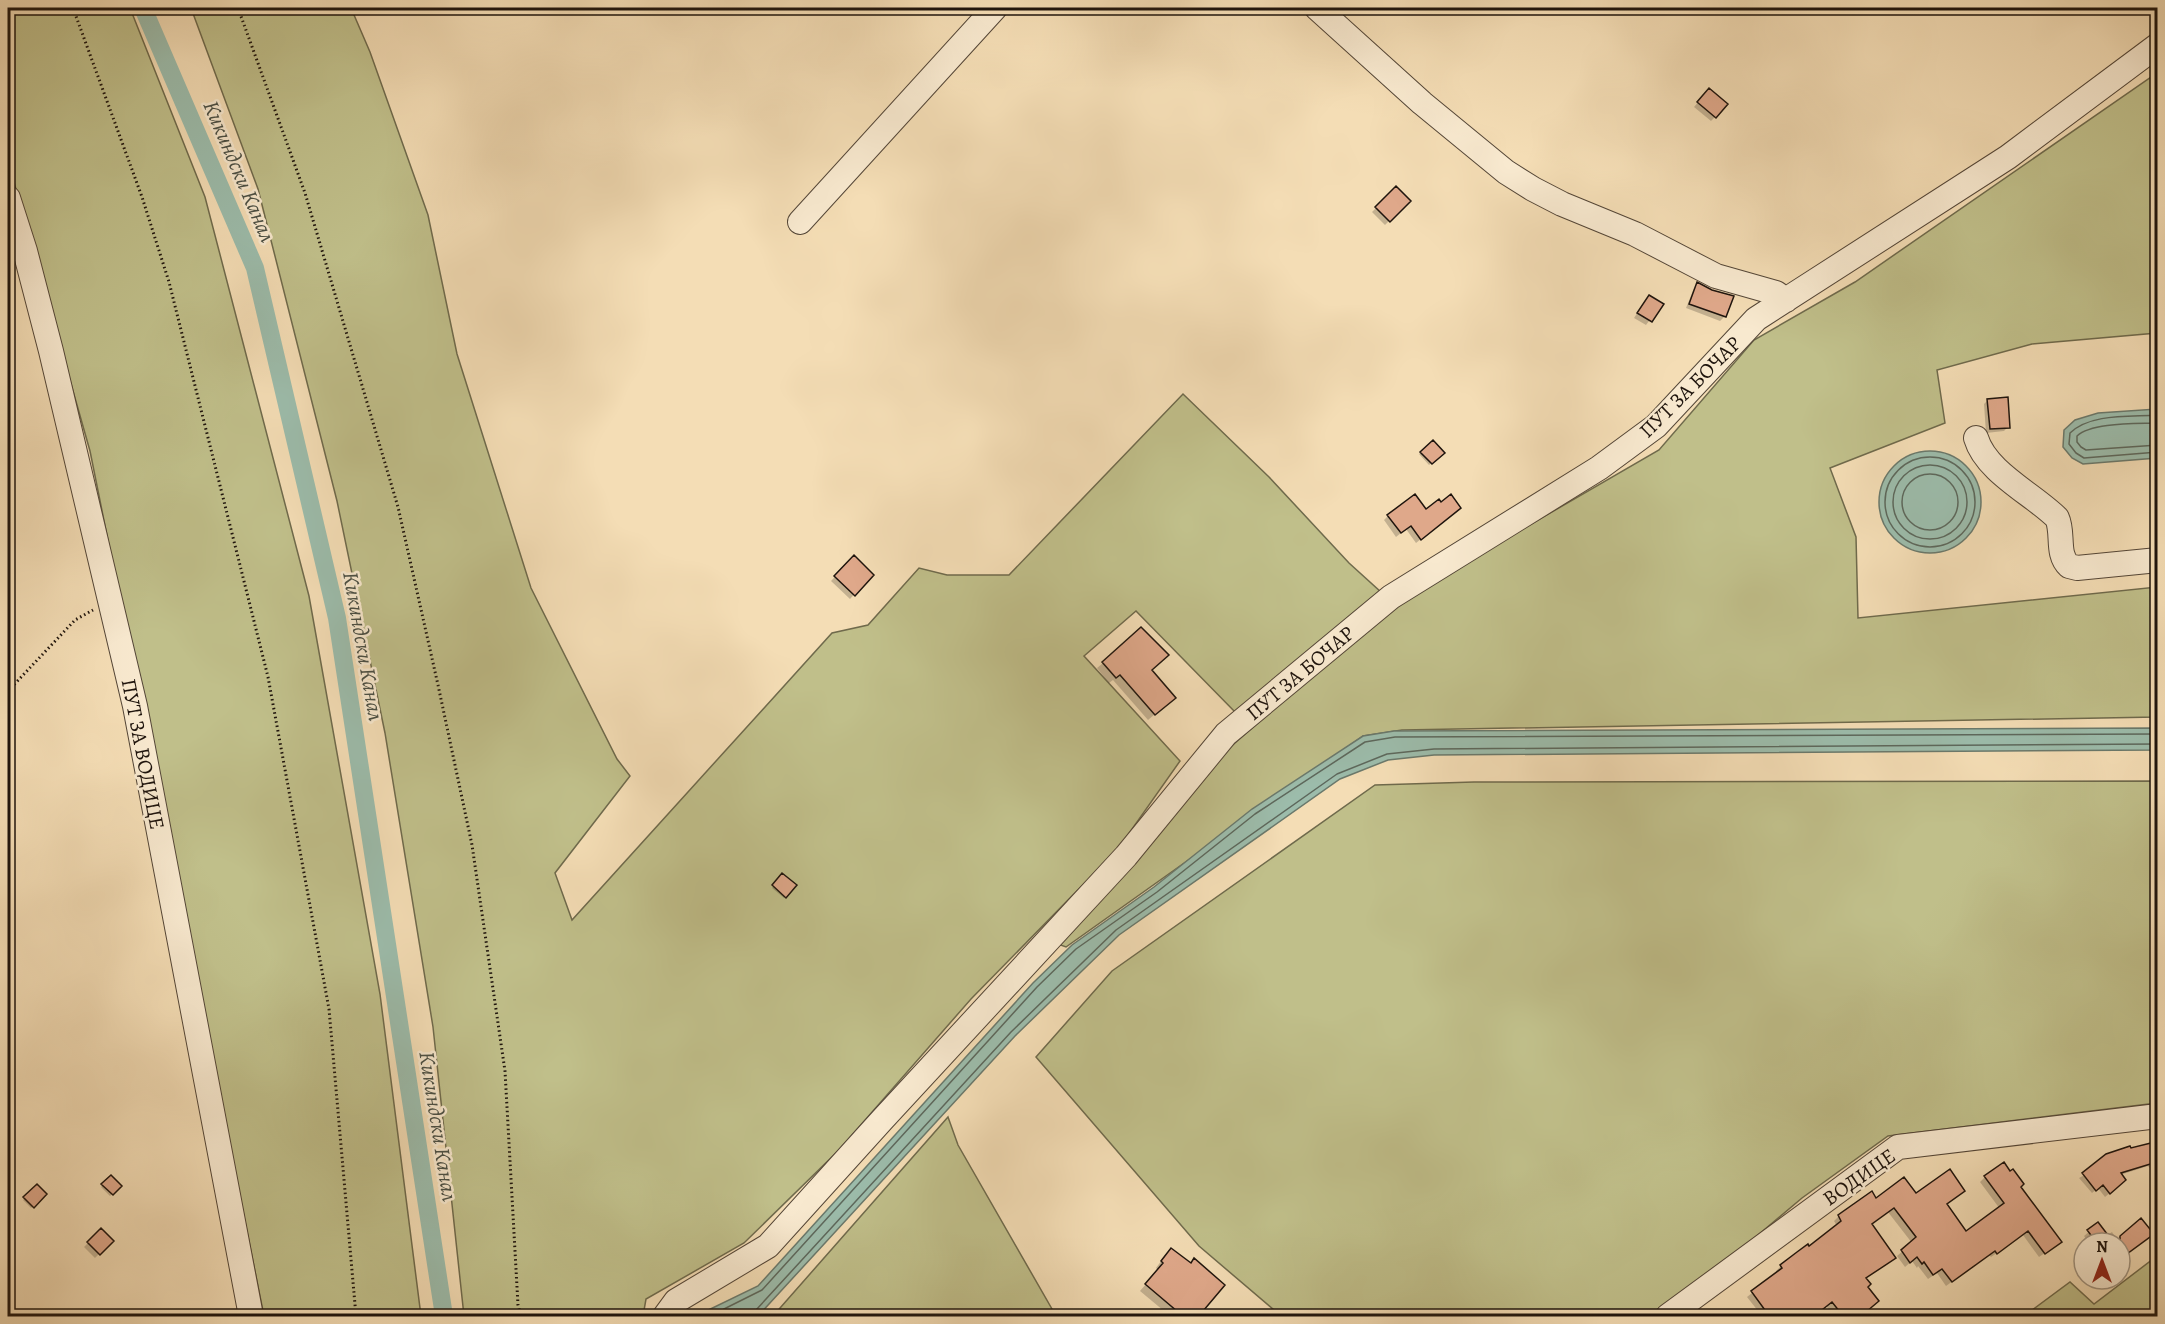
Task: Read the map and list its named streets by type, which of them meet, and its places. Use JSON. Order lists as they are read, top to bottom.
{
  "streets": {
    "street": ["ПУТ ЗА БОЧАР", "ПУТ ЗА ВОДИЦЕ", "ВОДИЦЕ"]
  },
  "water": ["Кикиндски Канал"],
  "north": "top"
}
